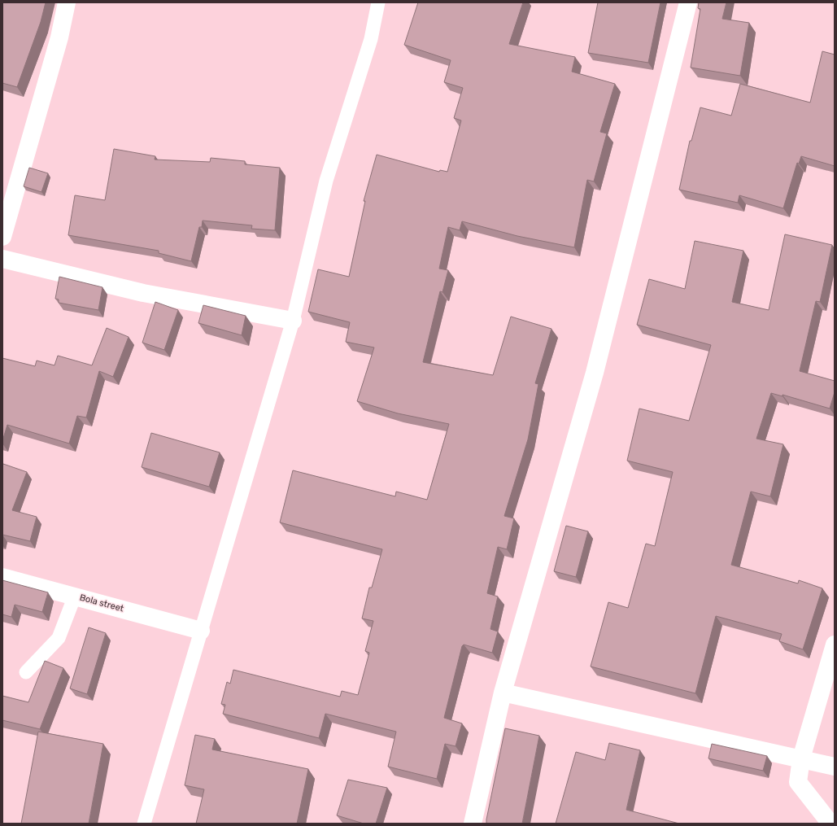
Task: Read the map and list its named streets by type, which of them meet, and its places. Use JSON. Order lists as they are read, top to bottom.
{
  "streets": {
    "street": ["Bola street"]
  }
}
